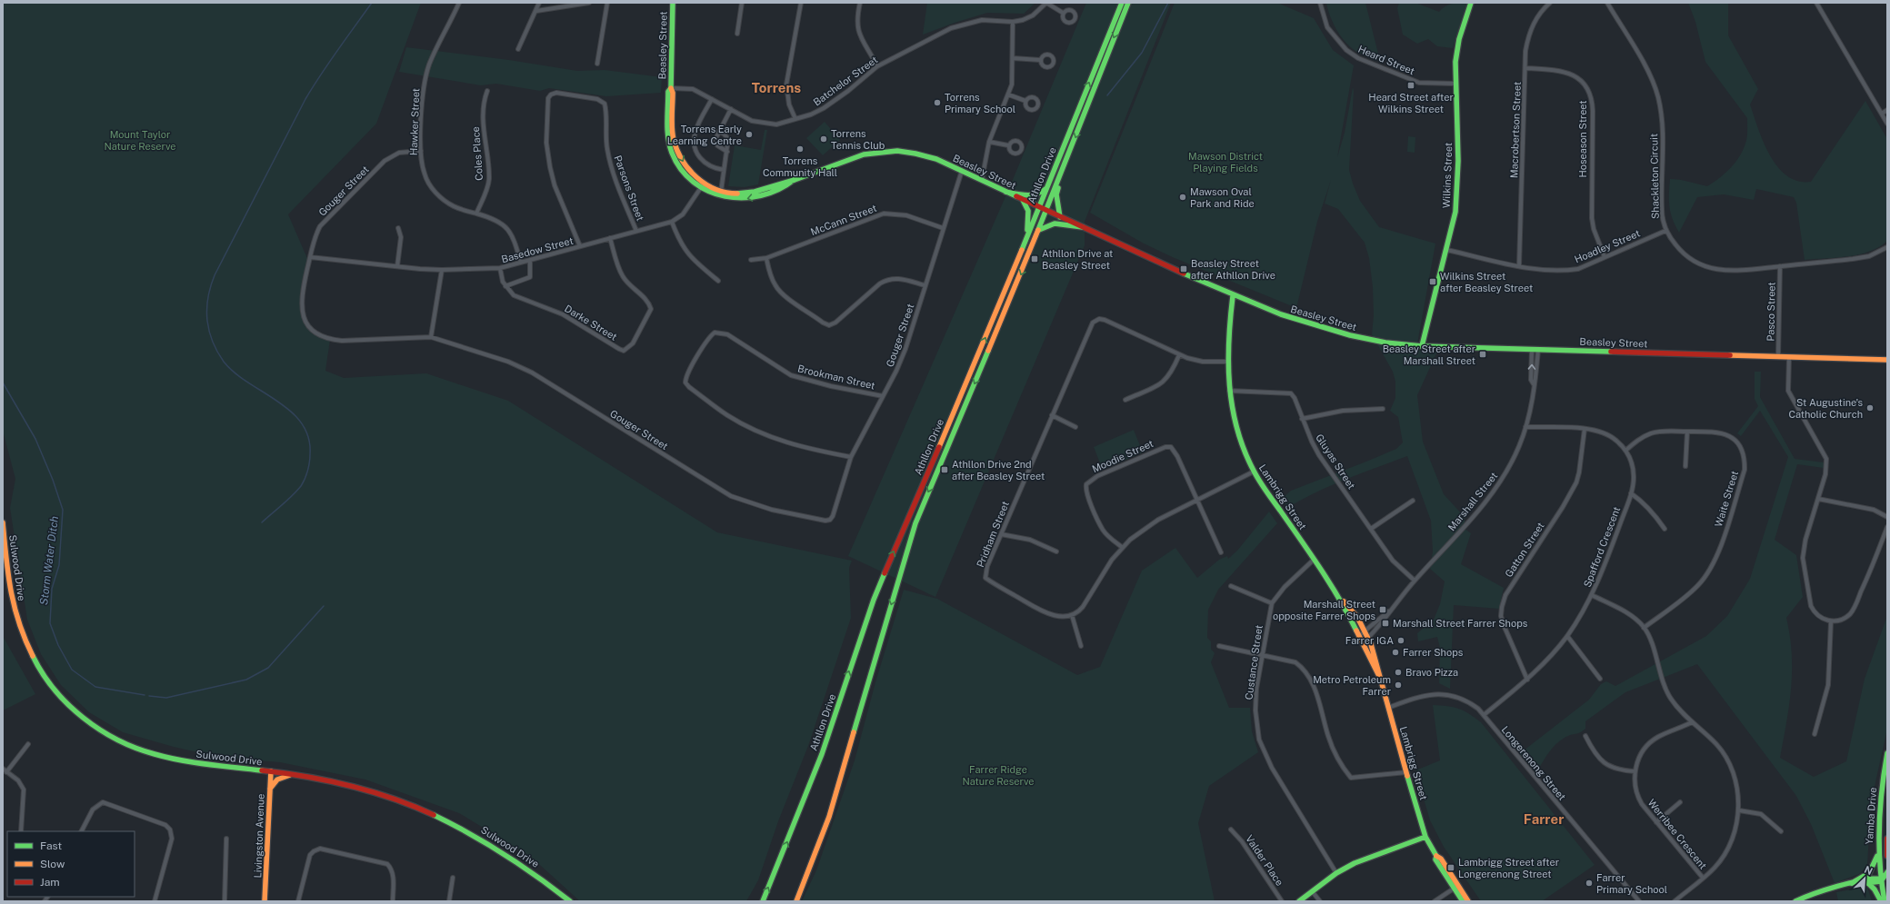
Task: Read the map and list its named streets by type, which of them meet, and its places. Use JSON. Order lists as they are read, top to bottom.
{
  "streets": {
    "main road": [
      "Beasley Street",
      "Athllon Drive",
      "Wilkins Street",
      "Lambrigg Street",
      "Sulwood Drive",
      "Yamba Drive",
      "Livingston Avenue"
    ],
    "street": [
      "Heard Street",
      "Batchelor Street",
      "Hawker Street",
      "Macrobertson Street",
      "Hoseason Street",
      "Coles Place",
      "Shackleton Circuit",
      "Parsons Street",
      "Gouger Street",
      "McCann Street",
      "Hoadley Street",
      "Basedow Street",
      "Pasco Street",
      "Darke Street",
      "Brookman Street",
      "Moodie Street",
      "Gluyas Street",
      "Waite Street",
      "Marshall Street",
      "Pridham Street",
      "Spafford Crescent",
      "Gatton Street",
      "Custance Street",
      "Longerenong Street",
      "Werribee Crescent",
      "Valder Place"
    ]
  },
  "crossings": [
    ["Beasley Street", "Batchelor Street"],
    ["Beasley Street", "Athllon Drive"],
    ["Beasley Street", "Wilkins Street"],
    ["Beasley Street", "Gouger Street"],
    ["Beasley Street", "Basedow Street"],
    ["Beasley Street", "Pasco Street"],
    ["Beasley Street", "Lambrigg Street"],
    ["Beasley Street", "Marshall Street"],
    ["Heard Street", "Wilkins Street"],
    ["Hawker Street", "Coles Place"],
    ["Hawker Street", "Gouger Street"],
    ["Hawker Street", "Basedow Street"],
    ["Macrobertson Street", "Hoseason Street"],
    ["Macrobertson Street", "Hoadley Street"],
    ["Hoseason Street", "Hoadley Street"],
    ["Wilkins Street", "Hoadley Street"],
    ["Shackleton Circuit", "Hoadley Street"],
    ["Shackleton Circuit", "Pasco Street"],
    ["Parsons Street", "Basedow Street"],
    ["Gouger Street", "McCann Street"],
    ["Gouger Street", "Basedow Street"],
    ["Gouger Street", "Brookman Street"],
    ["Basedow Street", "Darke Street"],
    ["Gluyas Street", "Lambrigg Street"],
    ["Gluyas Street", "Marshall Street"],
    ["Lambrigg Street", "Marshall Street"],
    ["Lambrigg Street", "Pridham Street"],
    ["Lambrigg Street", "Custance Street"],
    ["Lambrigg Street", "Longerenong Street"],
    ["Waite Street", "Spafford Crescent"],
    ["Marshall Street", "Spafford Crescent"],
    ["Spafford Crescent", "Gatton Street"],
    ["Spafford Crescent", "Longerenong Street"],
    ["Sulwood Drive", "Livingston Avenue"]
  ],
  "districts": ["Torrens", "Farrer"],
  "water": ["Storm Water Ditch"],
  "parks": ["Mount Taylor Nature Reserve", "Mawson District Playing Fields", "Farrer Ridge Nature Reserve"],
  "places": {
    "transit": [
      "Heard Street after Wilkins Street",
      "Athllon Drive at Beasley Street",
      "Beasley Street after Athllon Drive",
      "Wilkins Street after Beasley Street",
      "Beasley Street after Marshall Street",
      "Athllon Drive 2nd after Beasley Street",
      "Marshall Street opposite Farrer Shops",
      "Marshall Street Farrer Shops",
      "Lambrigg Street after Longerenong Street"
    ],
    "other": [
      "Torrens Primary School",
      "Torrens Early Learning Centre",
      "Torrens Tennis Club",
      "Torrens Community Hall",
      "Mawson Oval Park and Ride",
      "St Augustine's Catholic Church",
      "Farrer IGA",
      "Farrer Shops",
      "Bravo Pizza",
      "Metro Petroleum Farrer",
      "Farrer Primary School"
    ]
  },
  "legend": ["Fast", "Slow", "Jam"],
  "north": "top right"
}
